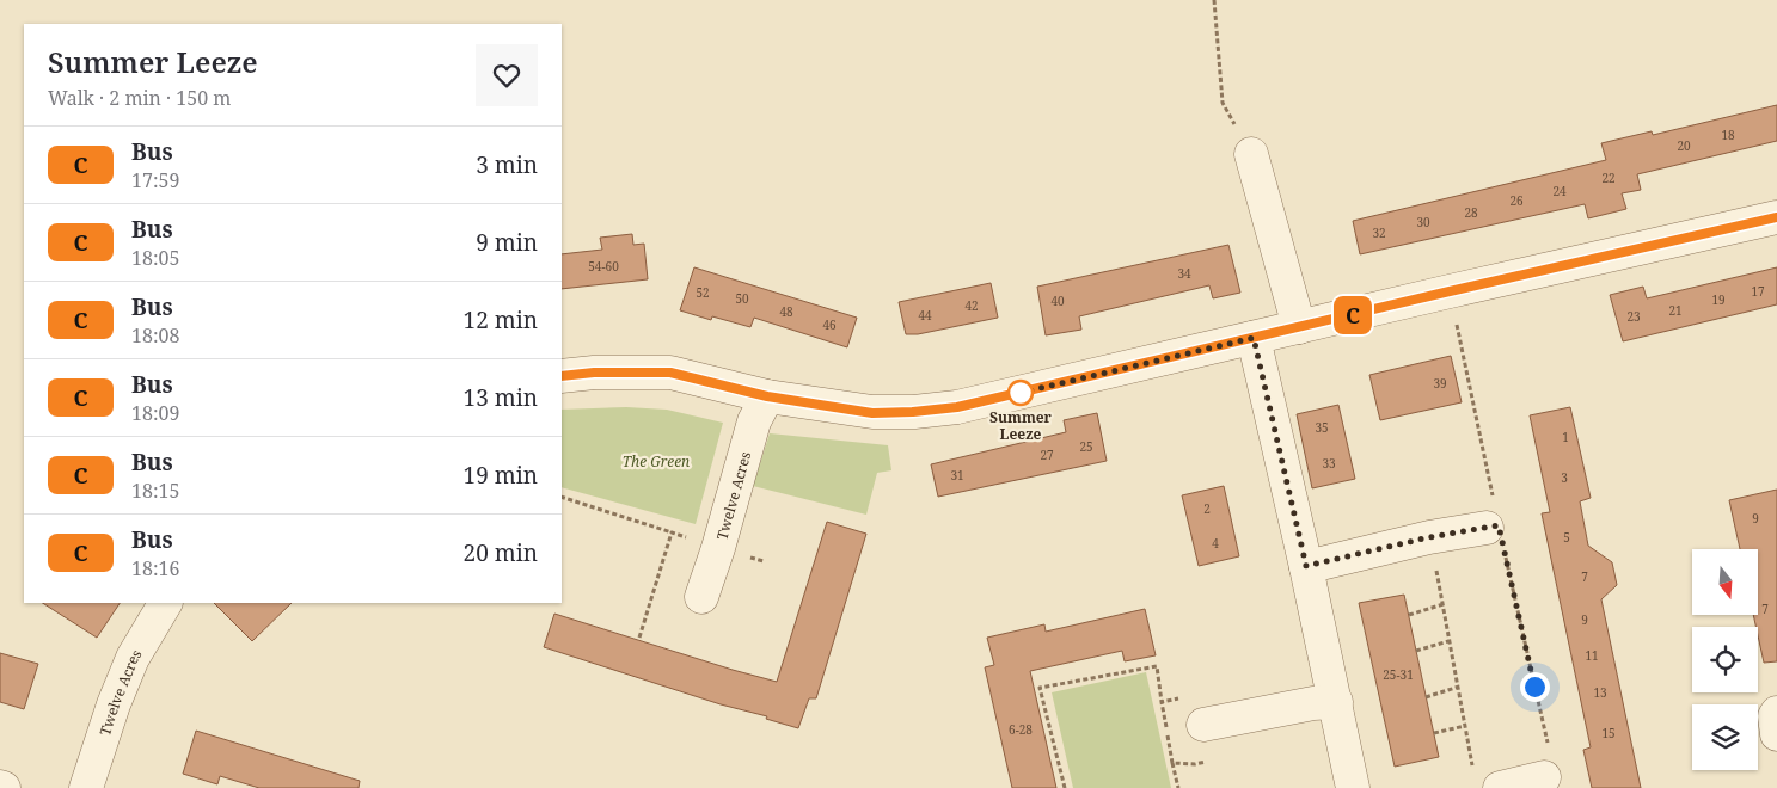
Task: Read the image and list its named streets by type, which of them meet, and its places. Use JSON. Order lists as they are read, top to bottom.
{
  "streets": {
    "street": ["Twelve Acres"]
  },
  "parks": ["The Green"],
  "places": ["Summer Leeze"],
  "lines": ["bus line C"],
  "house_numbers": [
    "18",
    "20",
    "22",
    "24",
    "26",
    "28",
    "30",
    "32",
    "54-60",
    "34",
    "17",
    "52",
    "50",
    "19",
    "40",
    "42",
    "21",
    "48",
    "44",
    "23",
    "46",
    "39",
    "35",
    "1",
    "25",
    "27",
    "33",
    "31",
    "3",
    "2",
    "9",
    "5",
    "4",
    "7",
    "7",
    "9",
    "11",
    "25-31",
    "13",
    "6-28",
    "15"
  ],
  "north": "bottom",
  "page": {
    "on_map": "C",
    "heading": ["Summer Leeze", "Walk · 2 min · 150 m"],
    "list": [
      {
        "mark": "C",
        "name": "Bus",
        "note": "17:59",
        "value": "3 min"
      },
      {
        "mark": "C",
        "name": "Bus",
        "note": "18:05",
        "value": "9 min"
      },
      {
        "mark": "C",
        "name": "Bus",
        "note": "18:08",
        "value": "12 min"
      },
      {
        "mark": "C",
        "name": "Bus",
        "note": "18:09",
        "value": "13 min"
      },
      {
        "mark": "C",
        "name": "Bus",
        "note": "18:15",
        "value": "19 min"
      },
      {
        "mark": "C",
        "name": "Bus",
        "note": "18:16",
        "value": "20 min"
      }
    ]
  }
}
